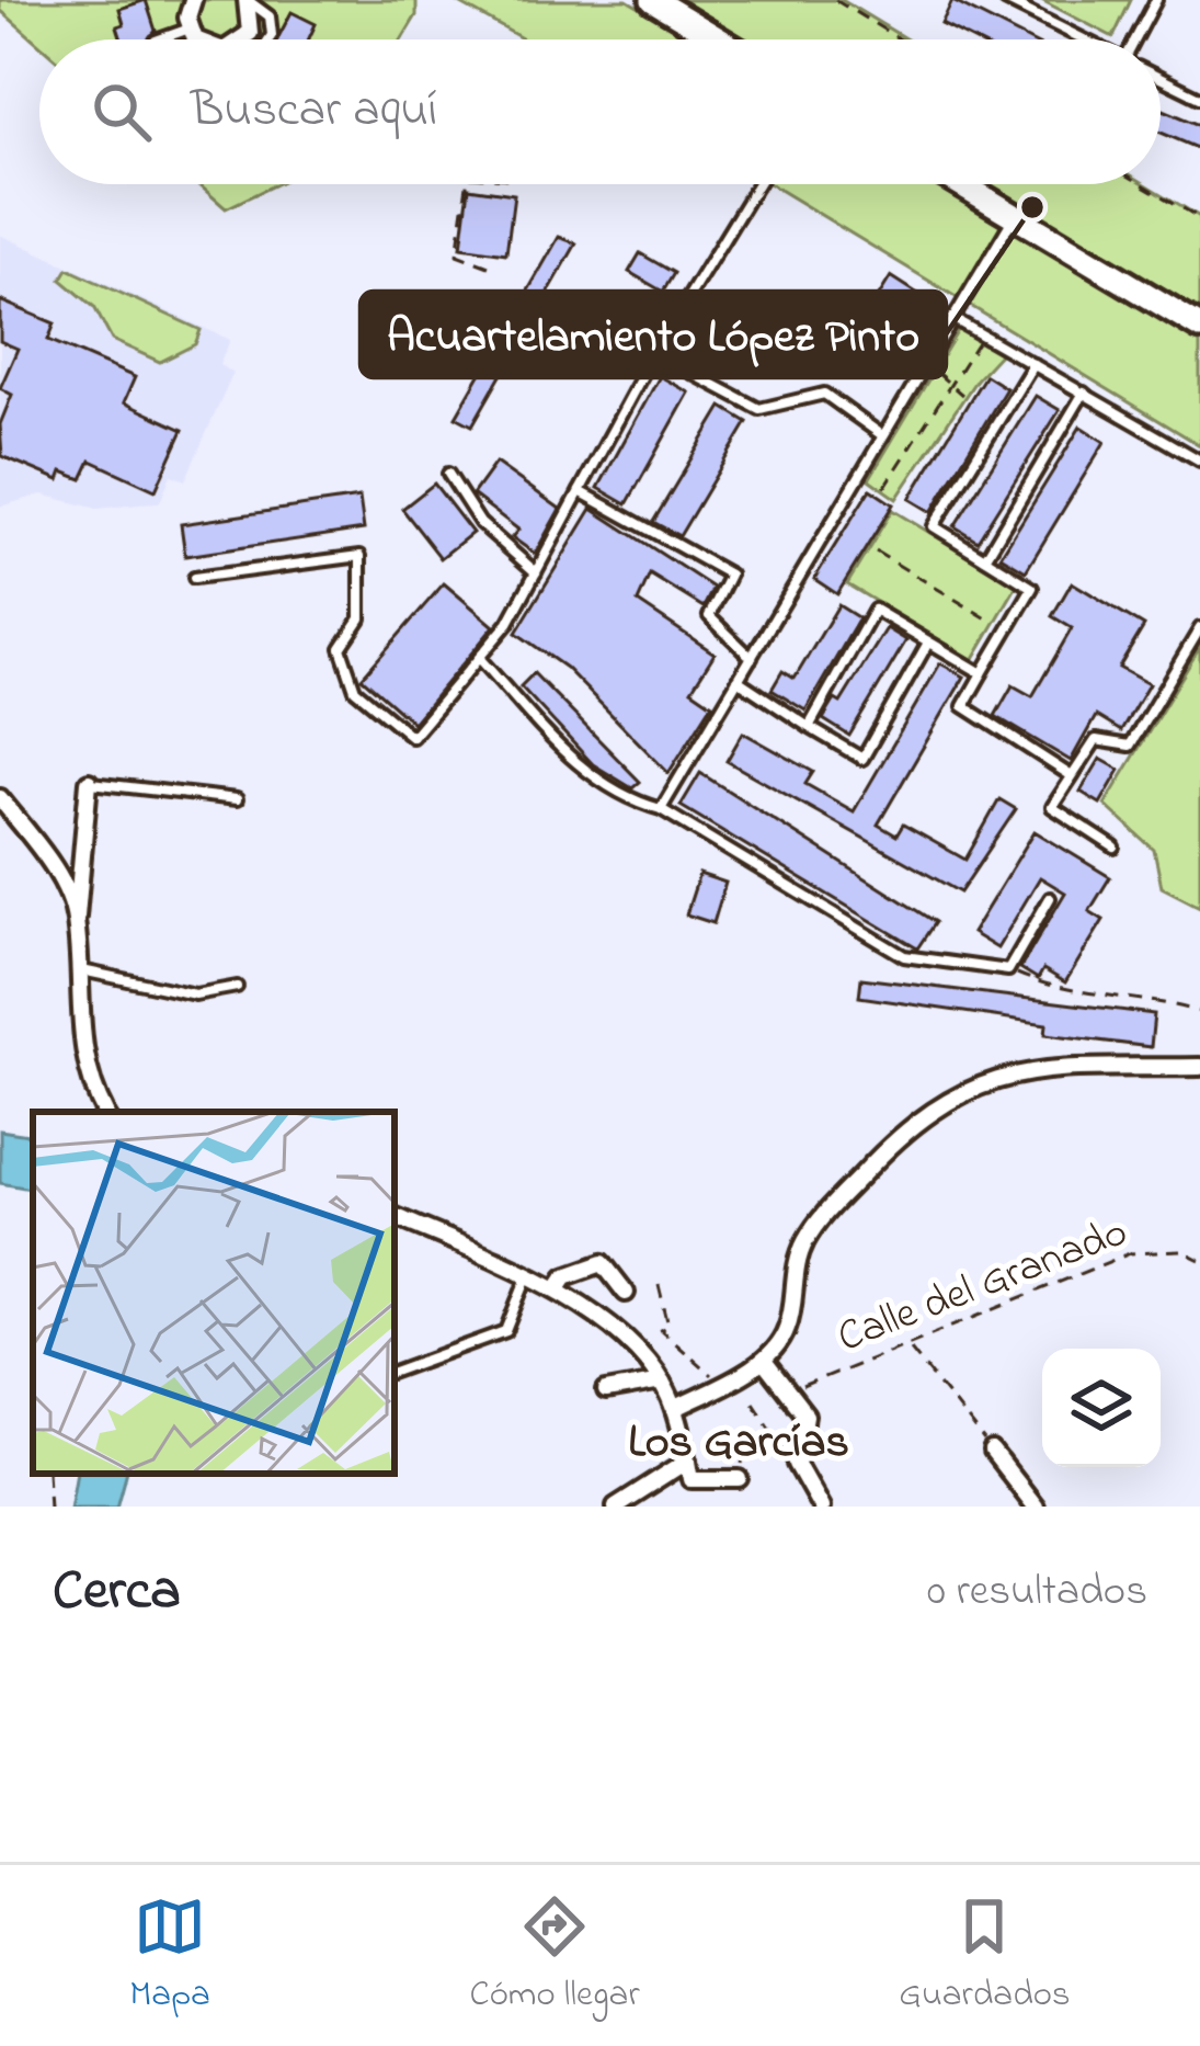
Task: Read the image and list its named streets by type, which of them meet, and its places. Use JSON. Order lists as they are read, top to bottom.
{
  "streets": {
    "path": ["Calle del Granado"]
  },
  "districts": ["Los Garcías"],
  "places": ["Acuartelamiento López Pinto"],
  "page": {
    "search": "Buscar aquí",
    "heading": ["Cerca", "0 resultados"],
    "nav": ["Mapa", "Cómo llegar", "Guardados"]
  }
}
